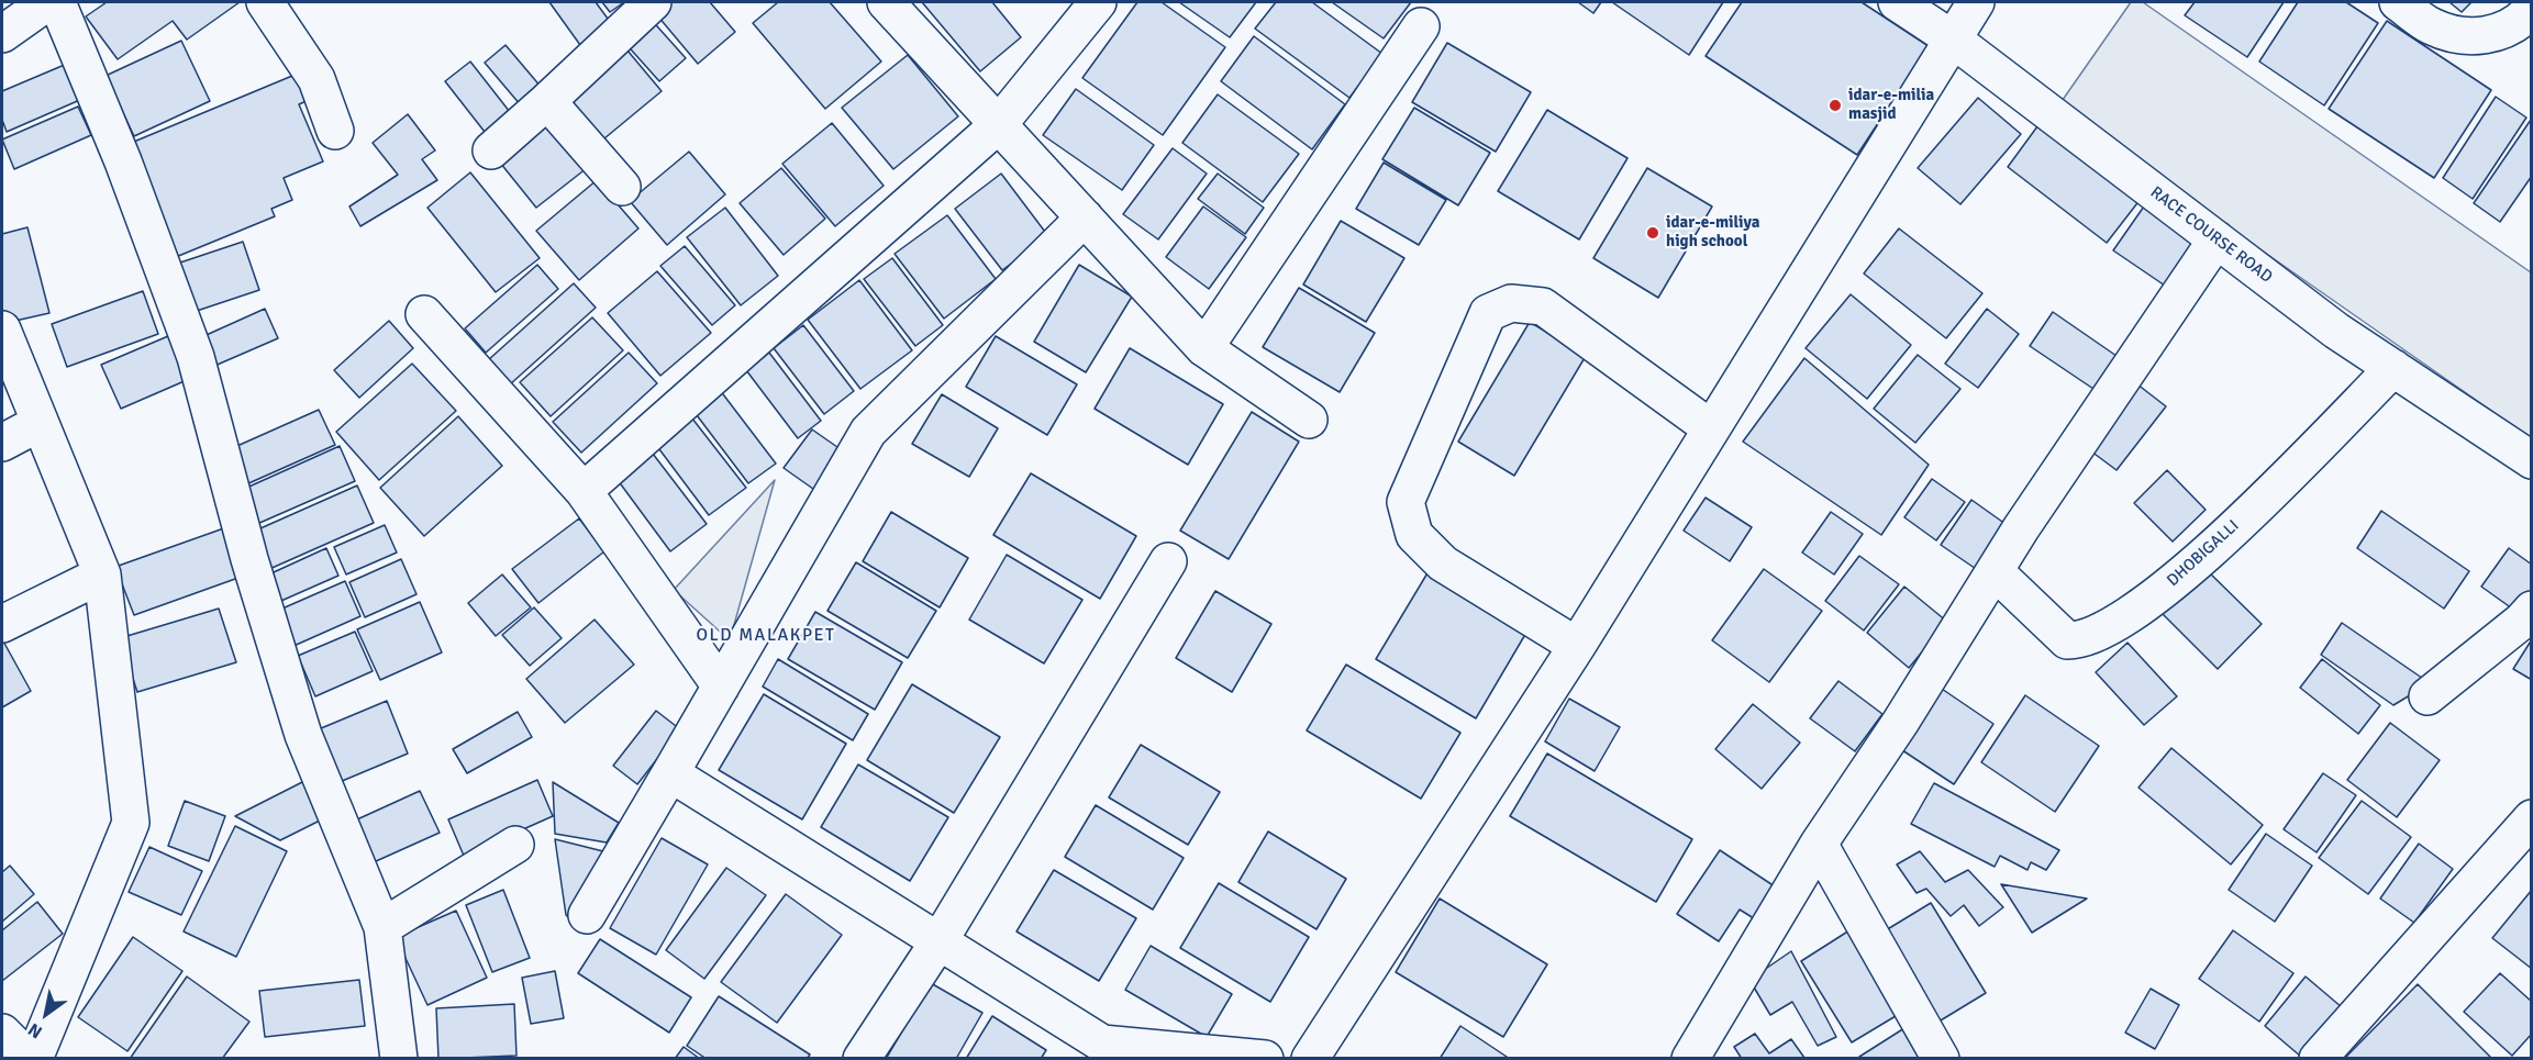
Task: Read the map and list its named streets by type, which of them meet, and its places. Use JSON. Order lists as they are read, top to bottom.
{
  "streets": {
    "street": ["RACE COURSE ROAD", "DHOBIGALLI"]
  },
  "crossings": [
    ["RACE COURSE ROAD", "DHOBIGALLI"]
  ],
  "districts": ["OLD MALAKPET"],
  "places": ["idar-e-milia masjid", "idar-e-miliya high school"],
  "north": "bottom left"
}
